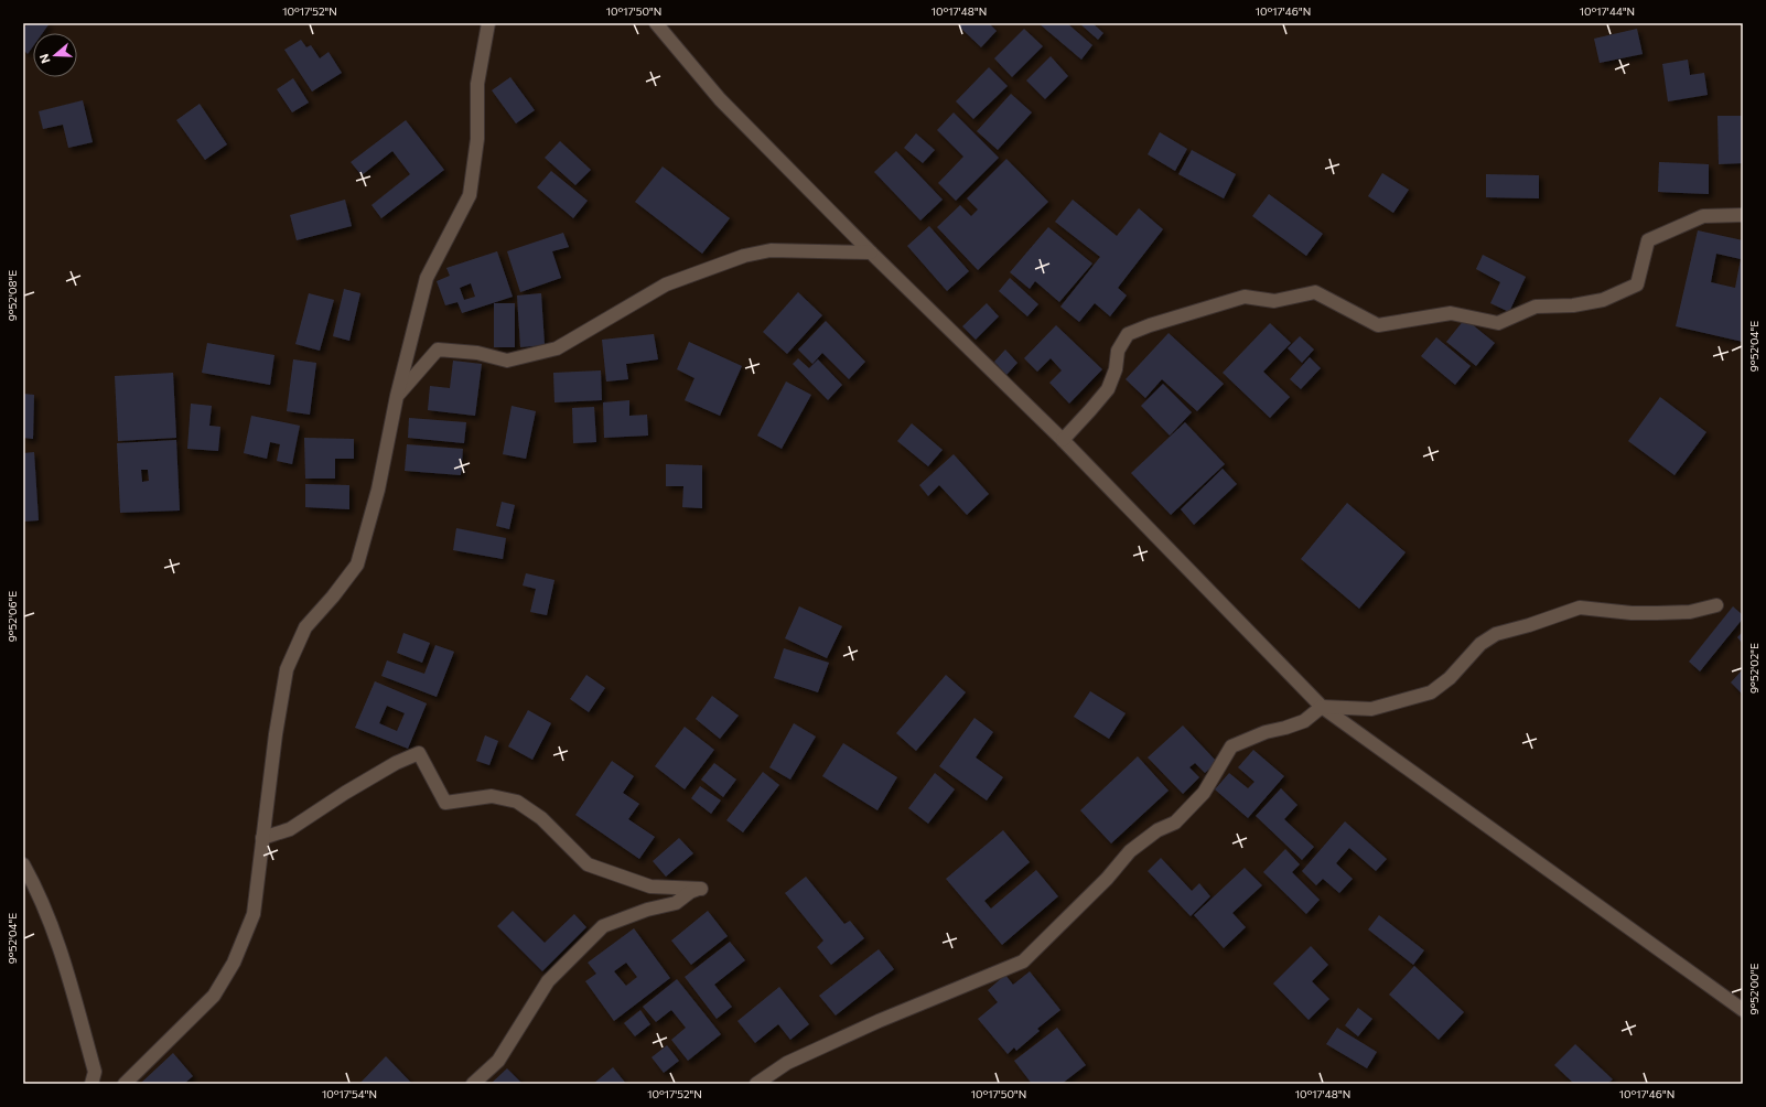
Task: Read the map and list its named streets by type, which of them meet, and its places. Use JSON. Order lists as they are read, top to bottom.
{
  "north": "left",
  "coordinates": [
    "10°17'52\"N",
    "10°17'50\"N",
    "10°17'48\"N",
    "10°17'46\"N",
    "10°17'44\"N",
    "9°52'08\"E",
    "9°52'04\"E",
    "9°52'06\"E",
    "9°52'02\"E",
    "9°52'00\"E",
    "10°17'54\"N"
  ]
}
